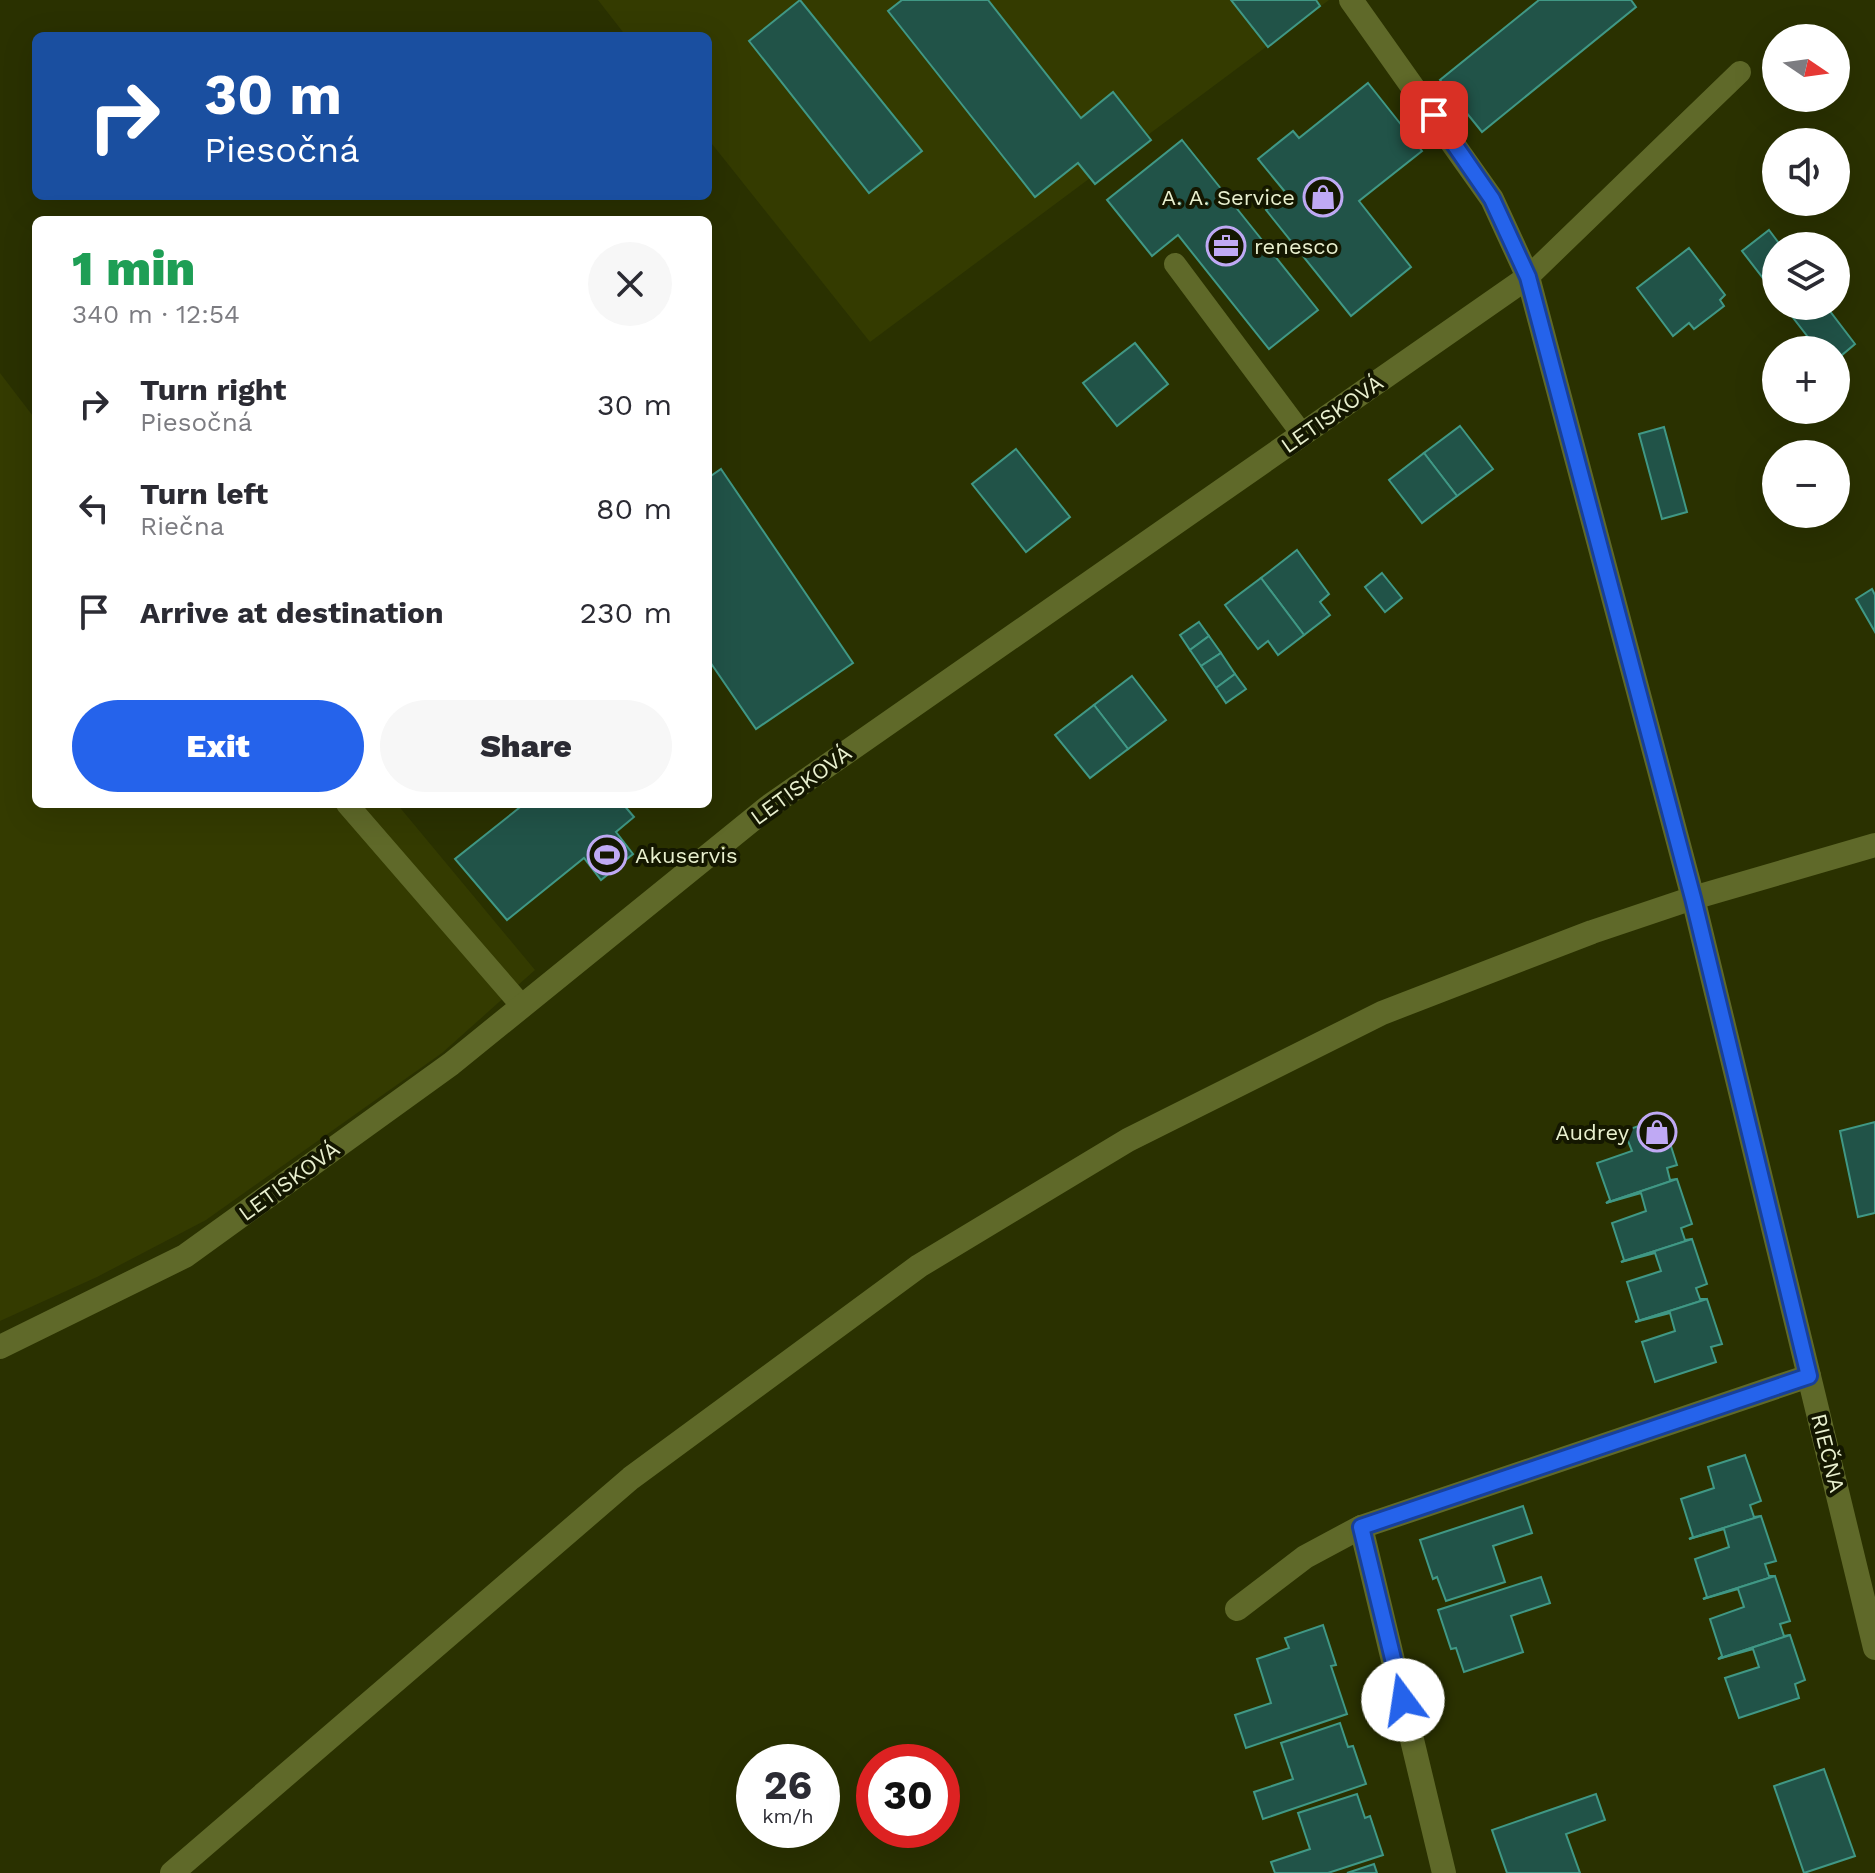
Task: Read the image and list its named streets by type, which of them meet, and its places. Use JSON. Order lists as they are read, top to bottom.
{
  "streets": {
    "street": ["LETISKOVÁ", "RIEČNA"]
  },
  "crossings": [
    ["LETISKOVÁ", "RIEČNA"]
  ],
  "places": {
    "shop": ["A. A. Service", "Audrey"],
    "office": ["renesco"],
    "sports": ["Akuservis"]
  },
  "north": "right",
  "page": {
    "map_buttons": ["+", "−"],
    "turn": ["30 m", "Piesočná"],
    "heading": ["1 min", "340 m · 12:54"],
    "list": [
      {
        "name": "Turn right",
        "note": "Piesočná",
        "value": "30 m"
      },
      {
        "name": "Turn left",
        "note": "Riečna",
        "value": "80 m"
      },
      {
        "name": "Arrive at destination",
        "value": "230 m"
      }
    ],
    "buttons": ["Exit", "Share"],
    "speed": "26 km/h",
    "limit": "30"
  }
}
